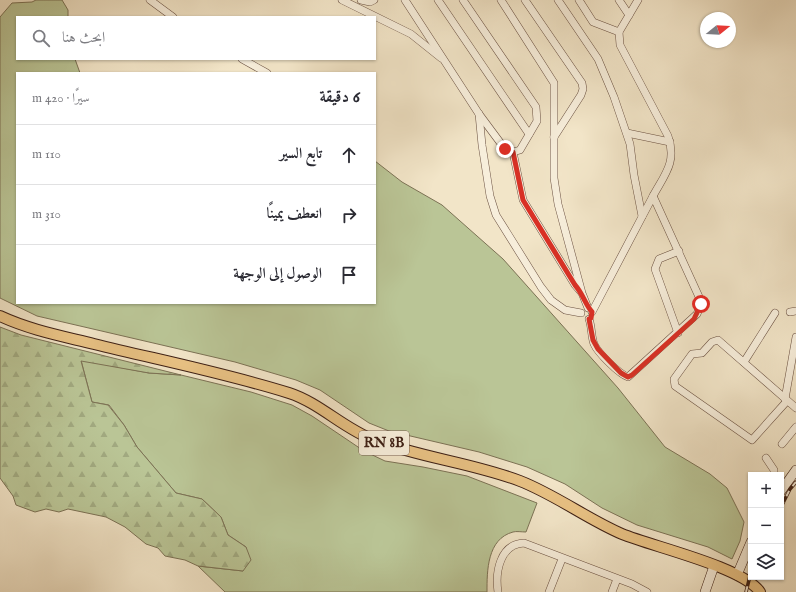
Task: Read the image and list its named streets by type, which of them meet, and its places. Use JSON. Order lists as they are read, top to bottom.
{
  "streets": {
    "main road": ["RN 8B"]
  },
  "north": "right",
  "page": {
    "search": "ابحث هنا",
    "heading": ["6 دقيقة", "سيرًا · 420 m"],
    "list": [
      ["تابع السير", "110 m"],
      ["انعطف يمينًا", "310 m"],
      "الوصول إلى الوجهة"
    ],
    "map_buttons": ["+", "−"]
  }
}
